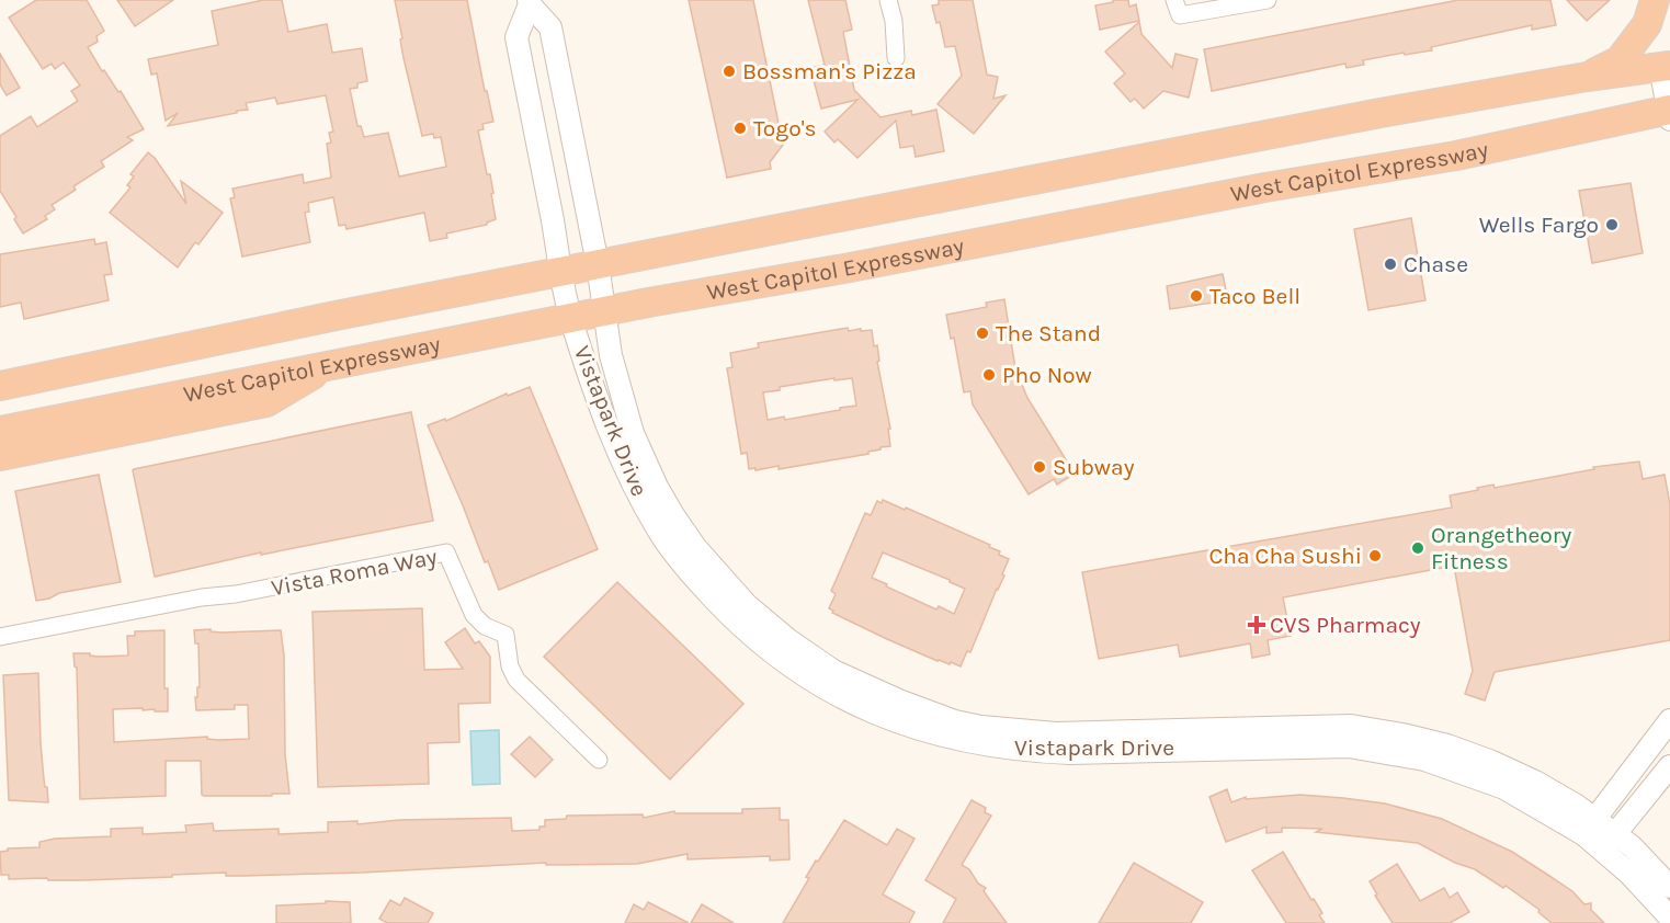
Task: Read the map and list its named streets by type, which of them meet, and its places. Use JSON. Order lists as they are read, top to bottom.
{
  "streets": {
    "highway": ["West Capitol Expressway"],
    "street": ["Vistapark Drive", "Vista Roma Way"]
  },
  "crossings": [
    ["West Capitol Expressway", "Vistapark Drive"]
  ],
  "places": {
    "other": [
      "Bossman's Pizza",
      "Togo's",
      "Wells Fargo",
      "Chase",
      "Taco Bell",
      "The Stand",
      "Pho Now",
      "Subway",
      "Orangetheory Fitness",
      "Cha Cha Sushi"
    ],
    "health": ["CVS Pharmacy"]
  }
}
